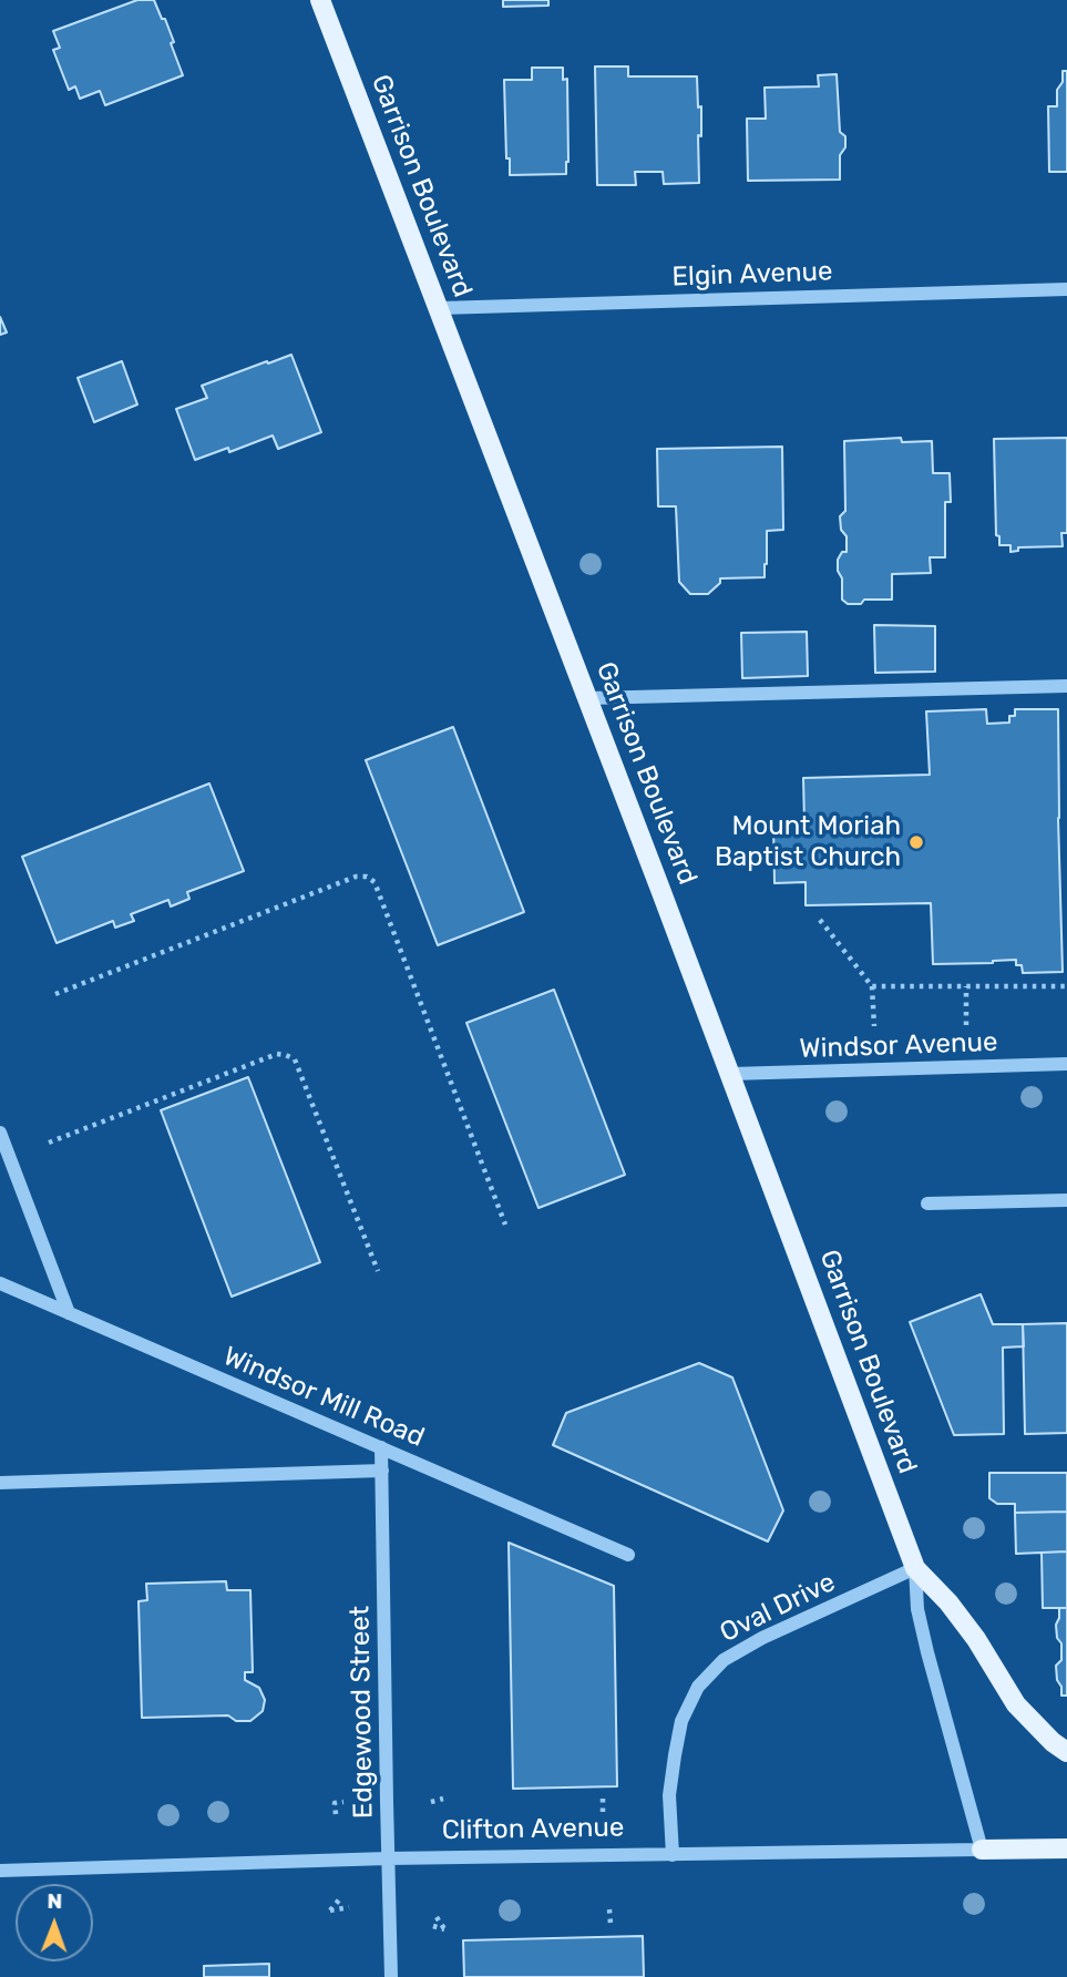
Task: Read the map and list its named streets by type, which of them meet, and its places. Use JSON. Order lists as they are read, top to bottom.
{
  "streets": {
    "main road": ["Garrison Boulevard", "Clifton Avenue"],
    "street": [
      "Elgin Avenue",
      "Windsor Avenue",
      "Windsor Mill Road",
      "Oval Drive",
      "Edgewood Street"
    ]
  },
  "crossings": [
    ["Garrison Boulevard", "Elgin Avenue"],
    ["Garrison Boulevard", "Windsor Avenue"],
    ["Garrison Boulevard", "Oval Drive"],
    ["Garrison Boulevard", "Clifton Avenue"],
    ["Windsor Mill Road", "Edgewood Street"],
    ["Oval Drive", "Clifton Avenue"],
    ["Edgewood Street", "Clifton Avenue"]
  ],
  "places": ["Mount Moriah Baptist Church"],
  "north": "top"
}
